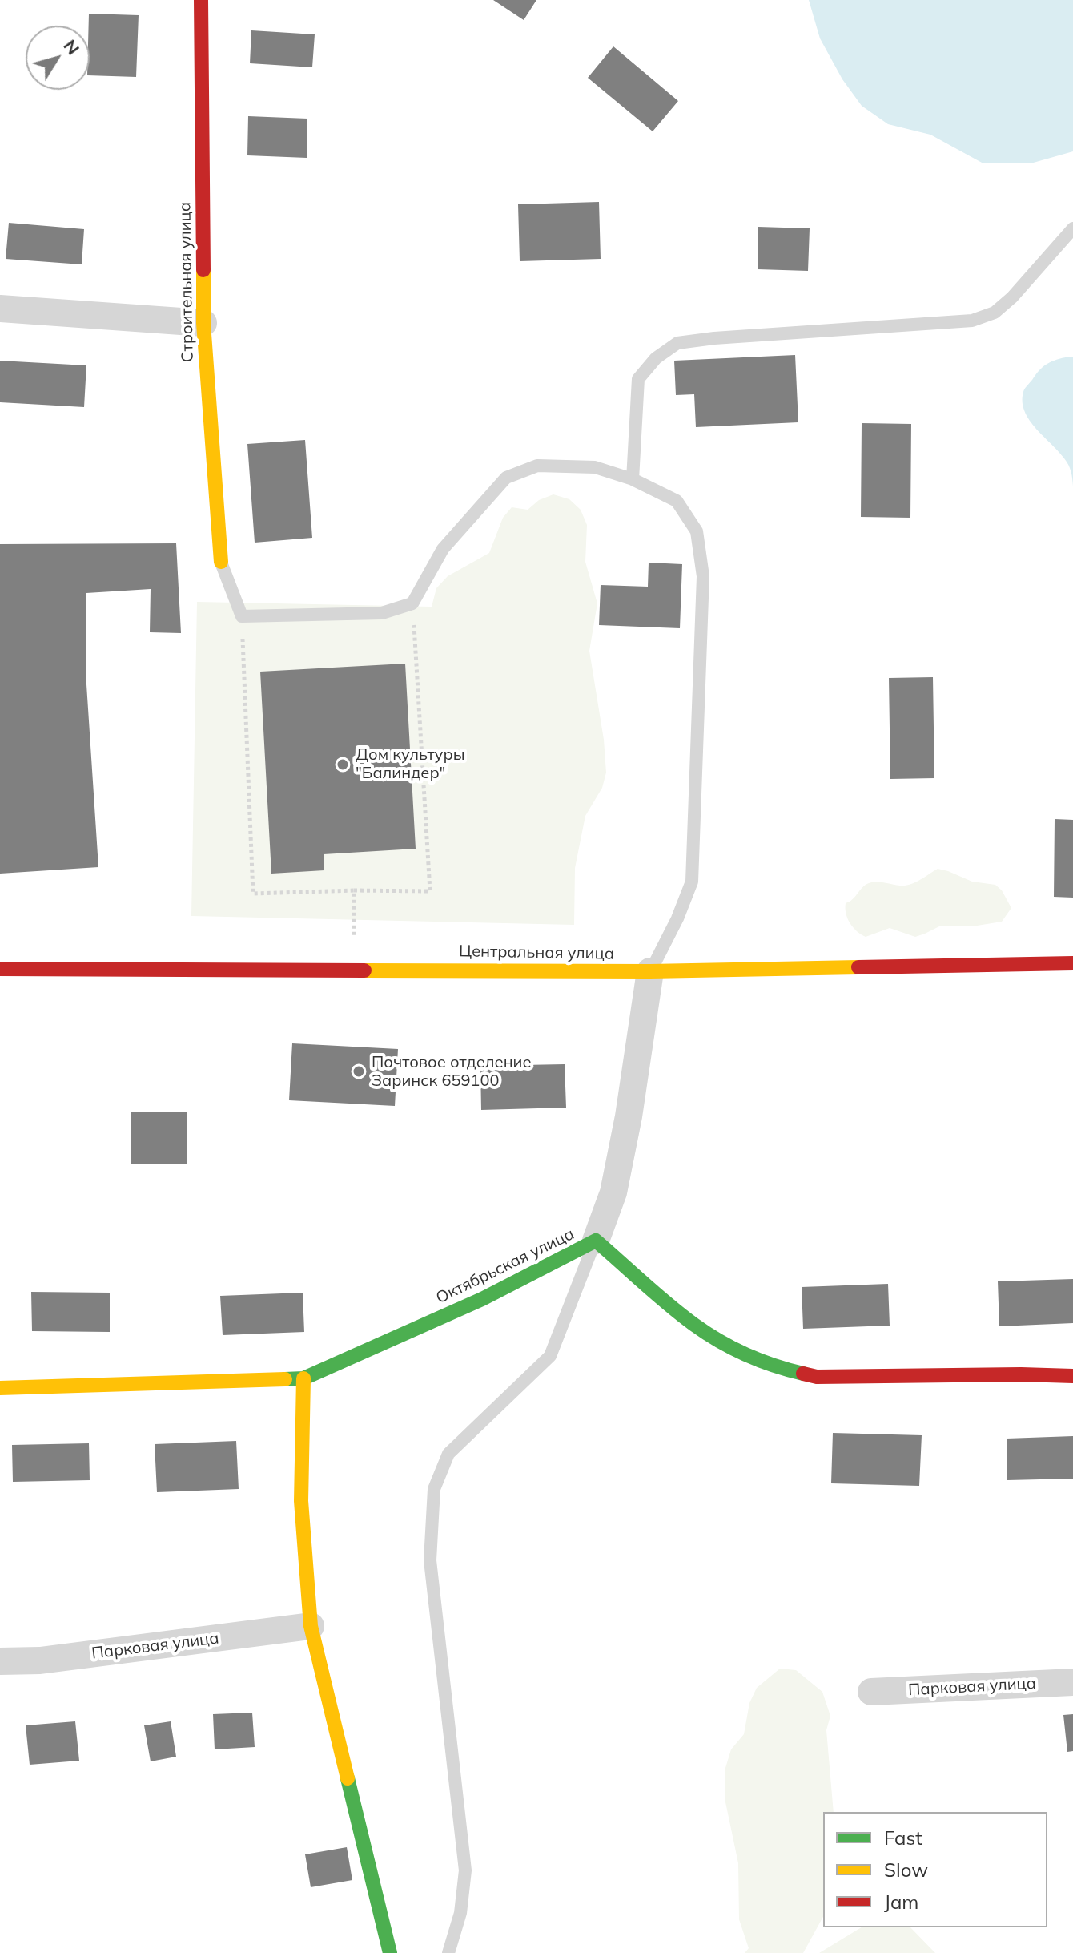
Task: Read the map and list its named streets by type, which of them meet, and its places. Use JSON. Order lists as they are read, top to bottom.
{
  "streets": {
    "street": [
      "Строительная улица",
      "Центральная улица",
      "Октябрьская улица",
      "Парковая улица"
    ]
  },
  "places": ["Дом культуры \"Балиндер\"", "Почтовое отделение Заринск 659100"],
  "legend": ["Fast", "Slow", "Jam"],
  "north": "top right"
}
